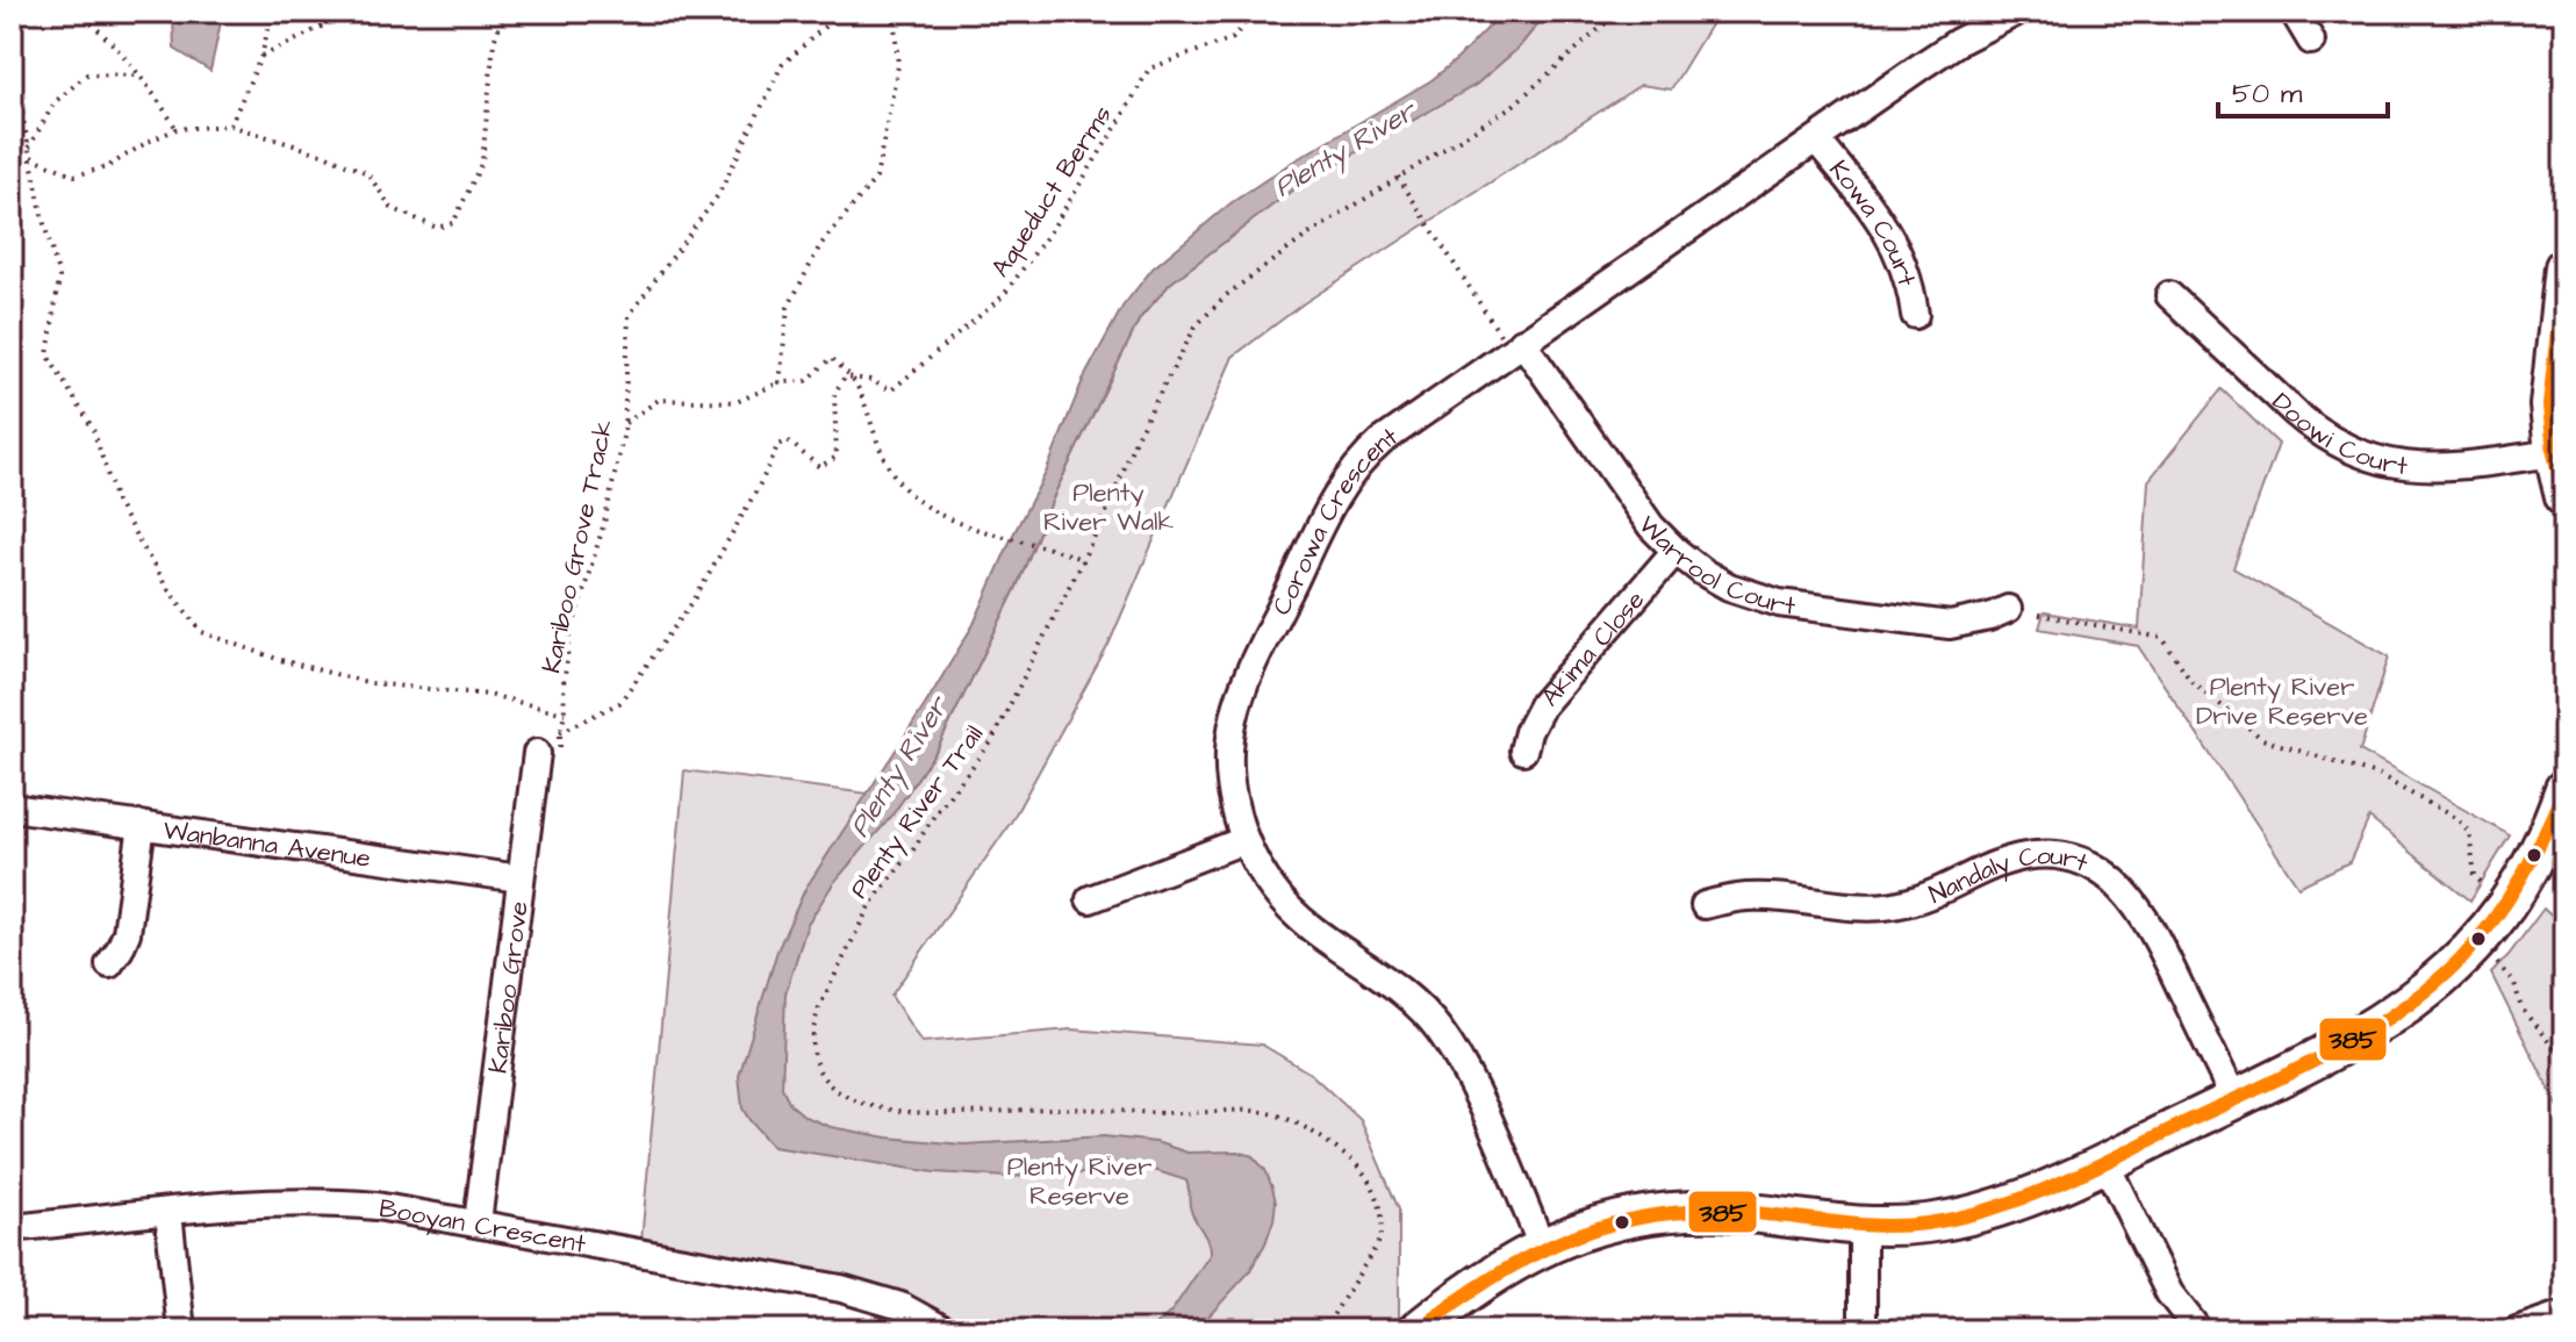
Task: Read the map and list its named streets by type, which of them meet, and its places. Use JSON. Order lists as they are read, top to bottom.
{
  "streets": {
    "street": [
      "Kowa Court",
      "Doowi Court",
      "Corowa Crescent",
      "Warrool Court",
      "Akima Close",
      "Wanbanna Avenue",
      "Nandaly Court",
      "Kariboo Grove",
      "Booyan Crescent"
    ],
    "path": ["Aqueduct Berms", "Kariboo Grove Track", "Plenty River Trail"]
  },
  "crossings": [
    ["Kowa Court", "Corowa Crescent"],
    ["Corowa Crescent", "Warrool Court"],
    ["Kariboo Grove Track", "Kariboo Grove"],
    ["Warrool Court", "Akima Close"],
    ["Wanbanna Avenue", "Kariboo Grove"],
    ["Kariboo Grove", "Booyan Crescent"]
  ],
  "water": ["Plenty River"],
  "parks": ["Plenty River Walk", "Plenty River Drive Reserve", "Plenty River Reserve"],
  "lines": ["transit line 385"],
  "scale_bar": "50 m"
}
